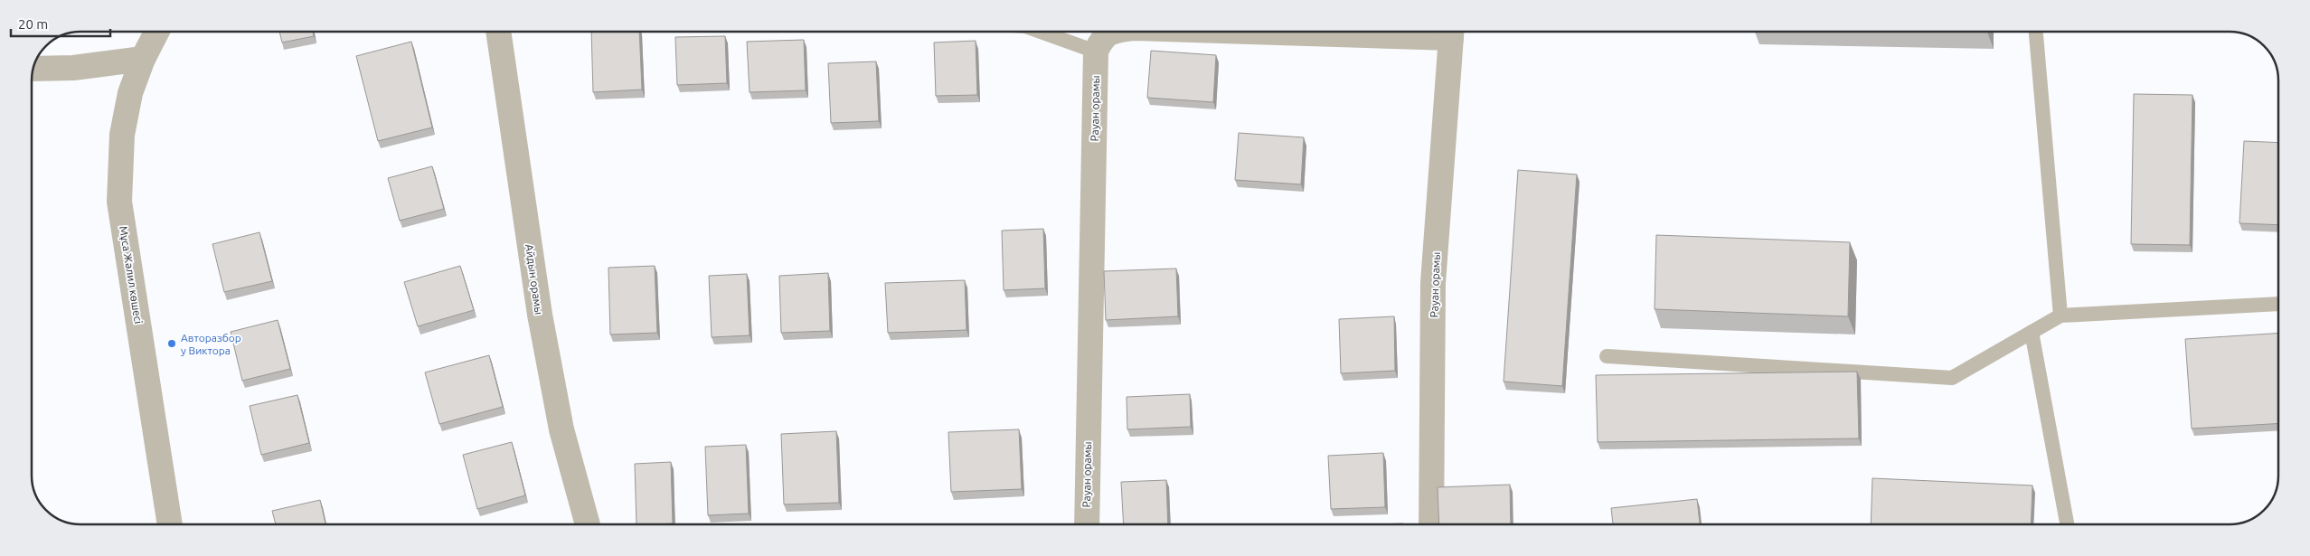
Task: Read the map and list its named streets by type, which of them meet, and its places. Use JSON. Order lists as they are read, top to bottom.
{
  "streets": {
    "street": ["Рауан орамы", "Мұса Жәлил көшесі", "Айдын орамы"]
  },
  "places": ["Авторазбор у Виктора"],
  "scale_bar": "20 m"
}
